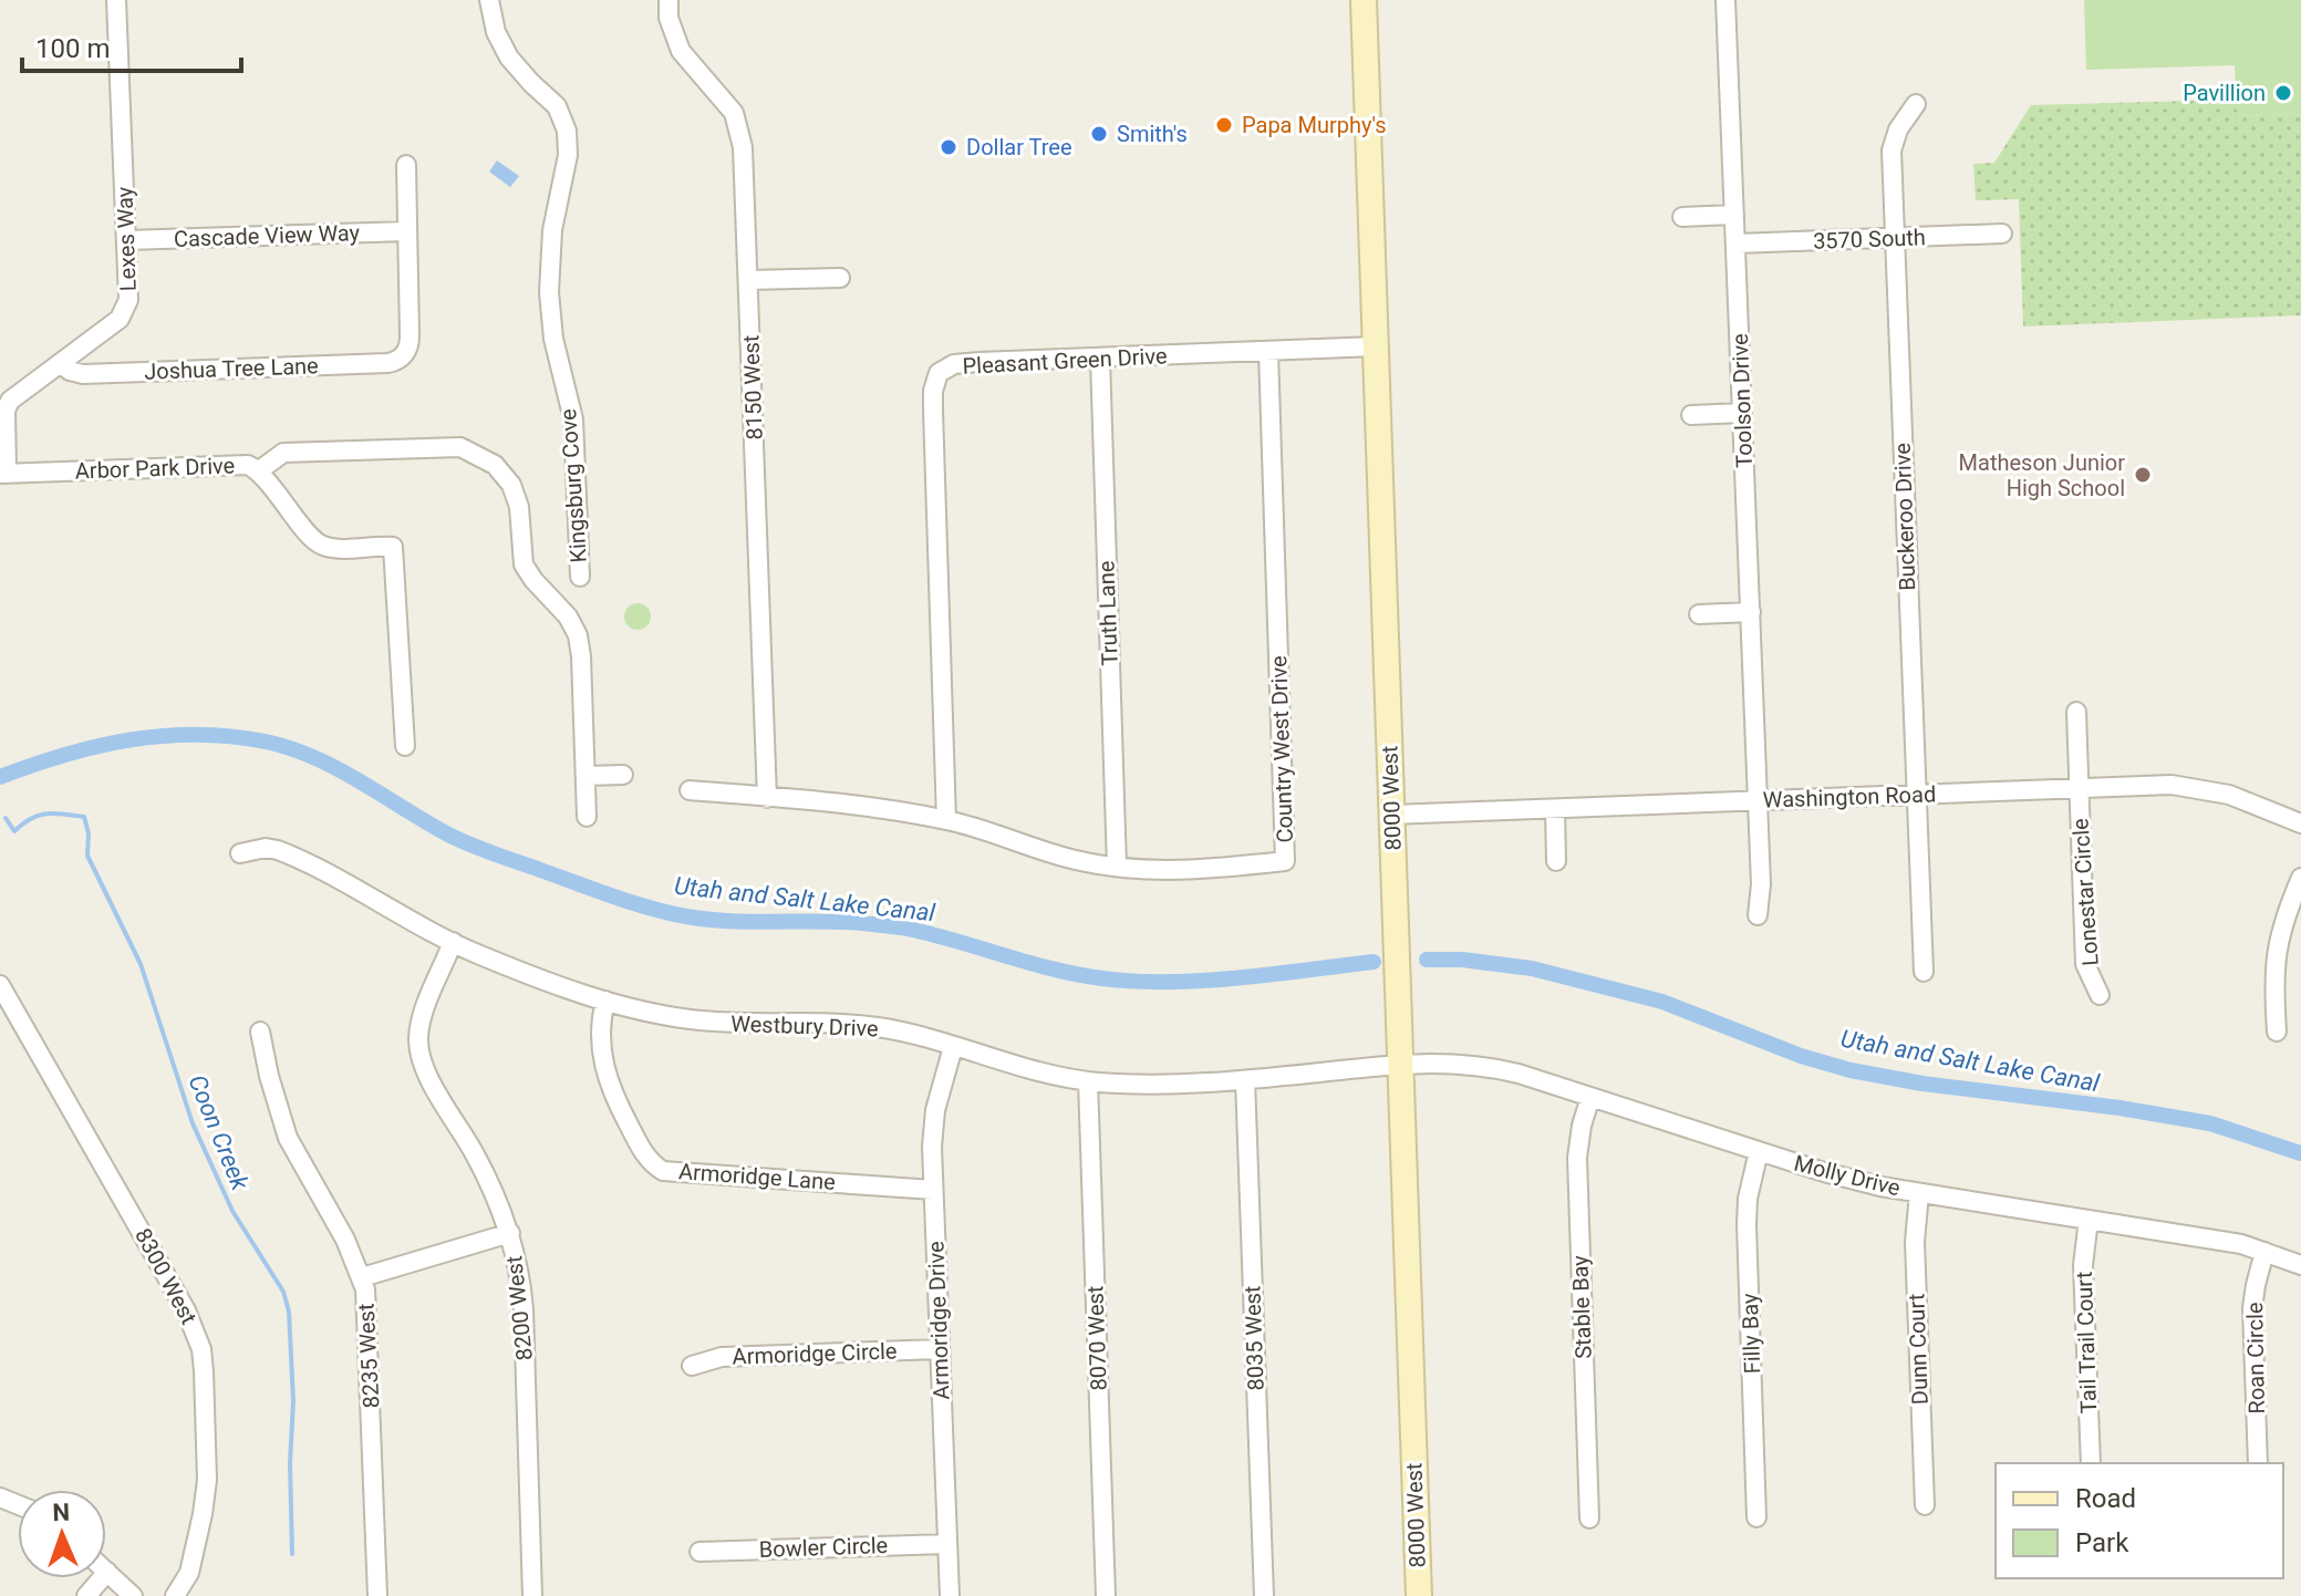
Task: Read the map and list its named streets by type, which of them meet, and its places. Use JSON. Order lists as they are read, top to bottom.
{
  "streets": {
    "street": [
      "Cascade View Way",
      "Lexes Way",
      "3570 South",
      "Pleasant Green Drive",
      "Joshua Tree Lane",
      "8150 West",
      "Toolson Drive",
      "Arbor Park Drive",
      "Kingsburg Cove",
      "Buckeroo Drive",
      "Truth Lane",
      "Country West Drive",
      "Washington Road",
      "8000 West",
      "Lonestar Circle",
      "Westbury Drive",
      "Molly Drive",
      "Armoridge Lane",
      "8300 West",
      "Stable Bay",
      "8200 West",
      "Armoridge Drive",
      "Filly Bay",
      "8070 West",
      "8035 West",
      "Tail Trail Court",
      "Dunn Court",
      "Armoridge Circle",
      "8235 West",
      "Roan Circle",
      "Bowler Circle"
    ]
  },
  "crossings": [
    ["Cascade View Way", "Lexes Way"],
    ["Cascade View Way", "Joshua Tree Lane"],
    ["Lexes Way", "Joshua Tree Lane"],
    ["Lexes Way", "Arbor Park Drive"],
    ["3570 South", "Toolson Drive"],
    ["3570 South", "Buckeroo Drive"],
    ["Pleasant Green Drive", "Truth Lane"],
    ["Pleasant Green Drive", "Country West Drive"],
    ["Pleasant Green Drive", "8000 West"],
    ["8150 West", "Country West Drive"],
    ["Toolson Drive", "Washington Road"],
    ["Buckeroo Drive", "Washington Road"],
    ["Truth Lane", "Country West Drive"],
    ["Washington Road", "8000 West"],
    ["Washington Road", "Lonestar Circle"],
    ["8000 West", "Westbury Drive"],
    ["8000 West", "Molly Drive"],
    ["Westbury Drive", "Molly Drive"],
    ["Westbury Drive", "Armoridge Lane"],
    ["Westbury Drive", "8200 West"],
    ["Westbury Drive", "Armoridge Drive"],
    ["Westbury Drive", "8070 West"],
    ["Westbury Drive", "8035 West"],
    ["Molly Drive", "Stable Bay"],
    ["Molly Drive", "Filly Bay"],
    ["Molly Drive", "Tail Trail Court"],
    ["Molly Drive", "Dunn Court"],
    ["Molly Drive", "Roan Circle"],
    ["Armoridge Lane", "Armoridge Drive"],
    ["Armoridge Drive", "Armoridge Circle"],
    ["Armoridge Drive", "Bowler Circle"]
  ],
  "water": ["Utah and Salt Lake Canal", "Coon Creek"],
  "places": [
    "Pavillion",
    "Papa Murphy's",
    "Smith's",
    "Dollar Tree",
    "Matheson Junior High School"
  ],
  "legend": ["Road", "Park"],
  "scale_bar": "100 m",
  "north": "top"
}
